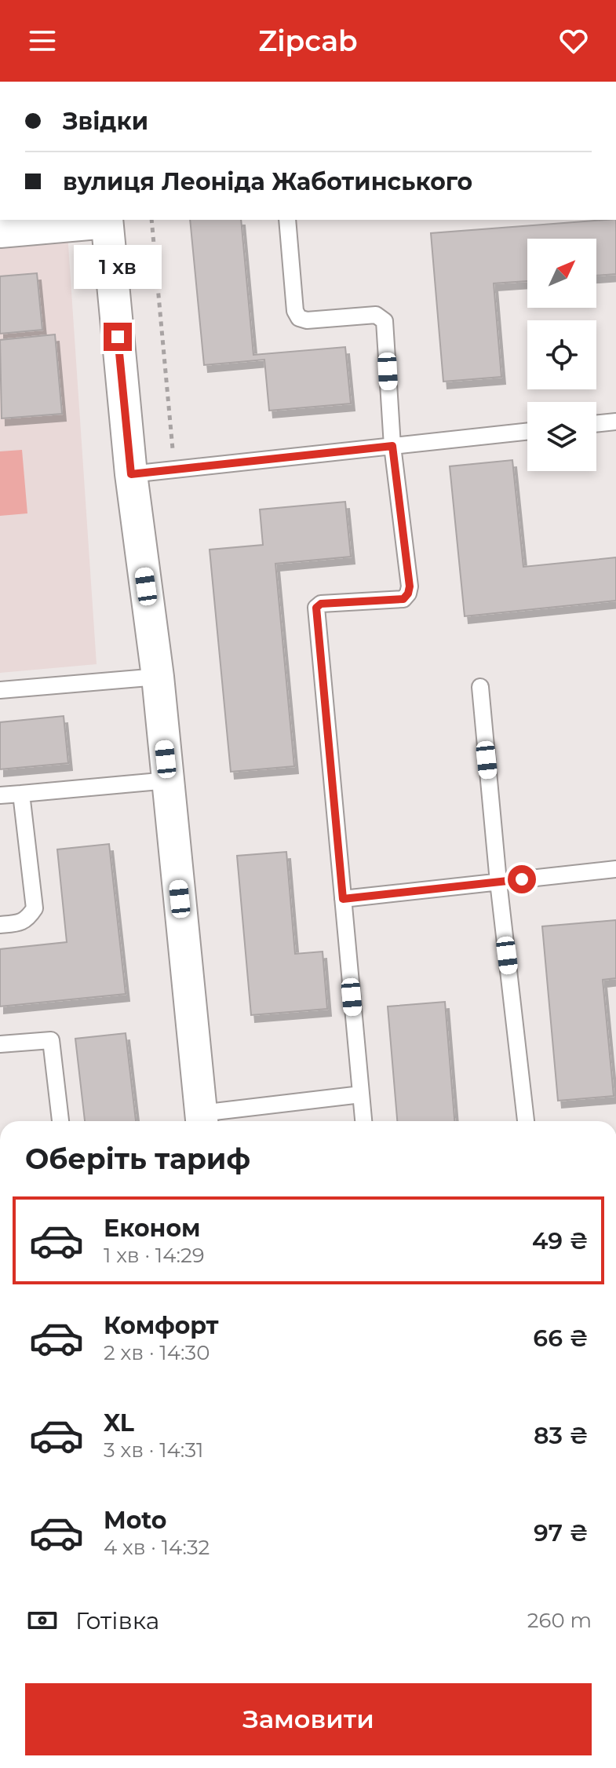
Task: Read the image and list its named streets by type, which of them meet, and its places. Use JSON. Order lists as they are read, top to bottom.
{
  "north": "top right",
  "page": {
    "header": "Zipcab",
    "banner": ["Звідки", "вулиця Леоніда Жаботинського"],
    "bubble": "1 хв",
    "heading": "Оберіть тариф",
    "list": [
      {
        "name": "Економ",
        "note": "1 хв · 14:29",
        "value": "49 ₴"
      },
      {
        "name": "Комфорт",
        "note": "2 хв · 14:30",
        "value": "66 ₴"
      },
      {
        "name": "XL",
        "note": "3 хв · 14:31",
        "value": "83 ₴"
      },
      {
        "name": "Moto",
        "note": "4 хв · 14:32",
        "value": "97 ₴"
      }
    ],
    "pay": ["Готівка", "260 m"],
    "buttons": "Замовити"
  }
}
